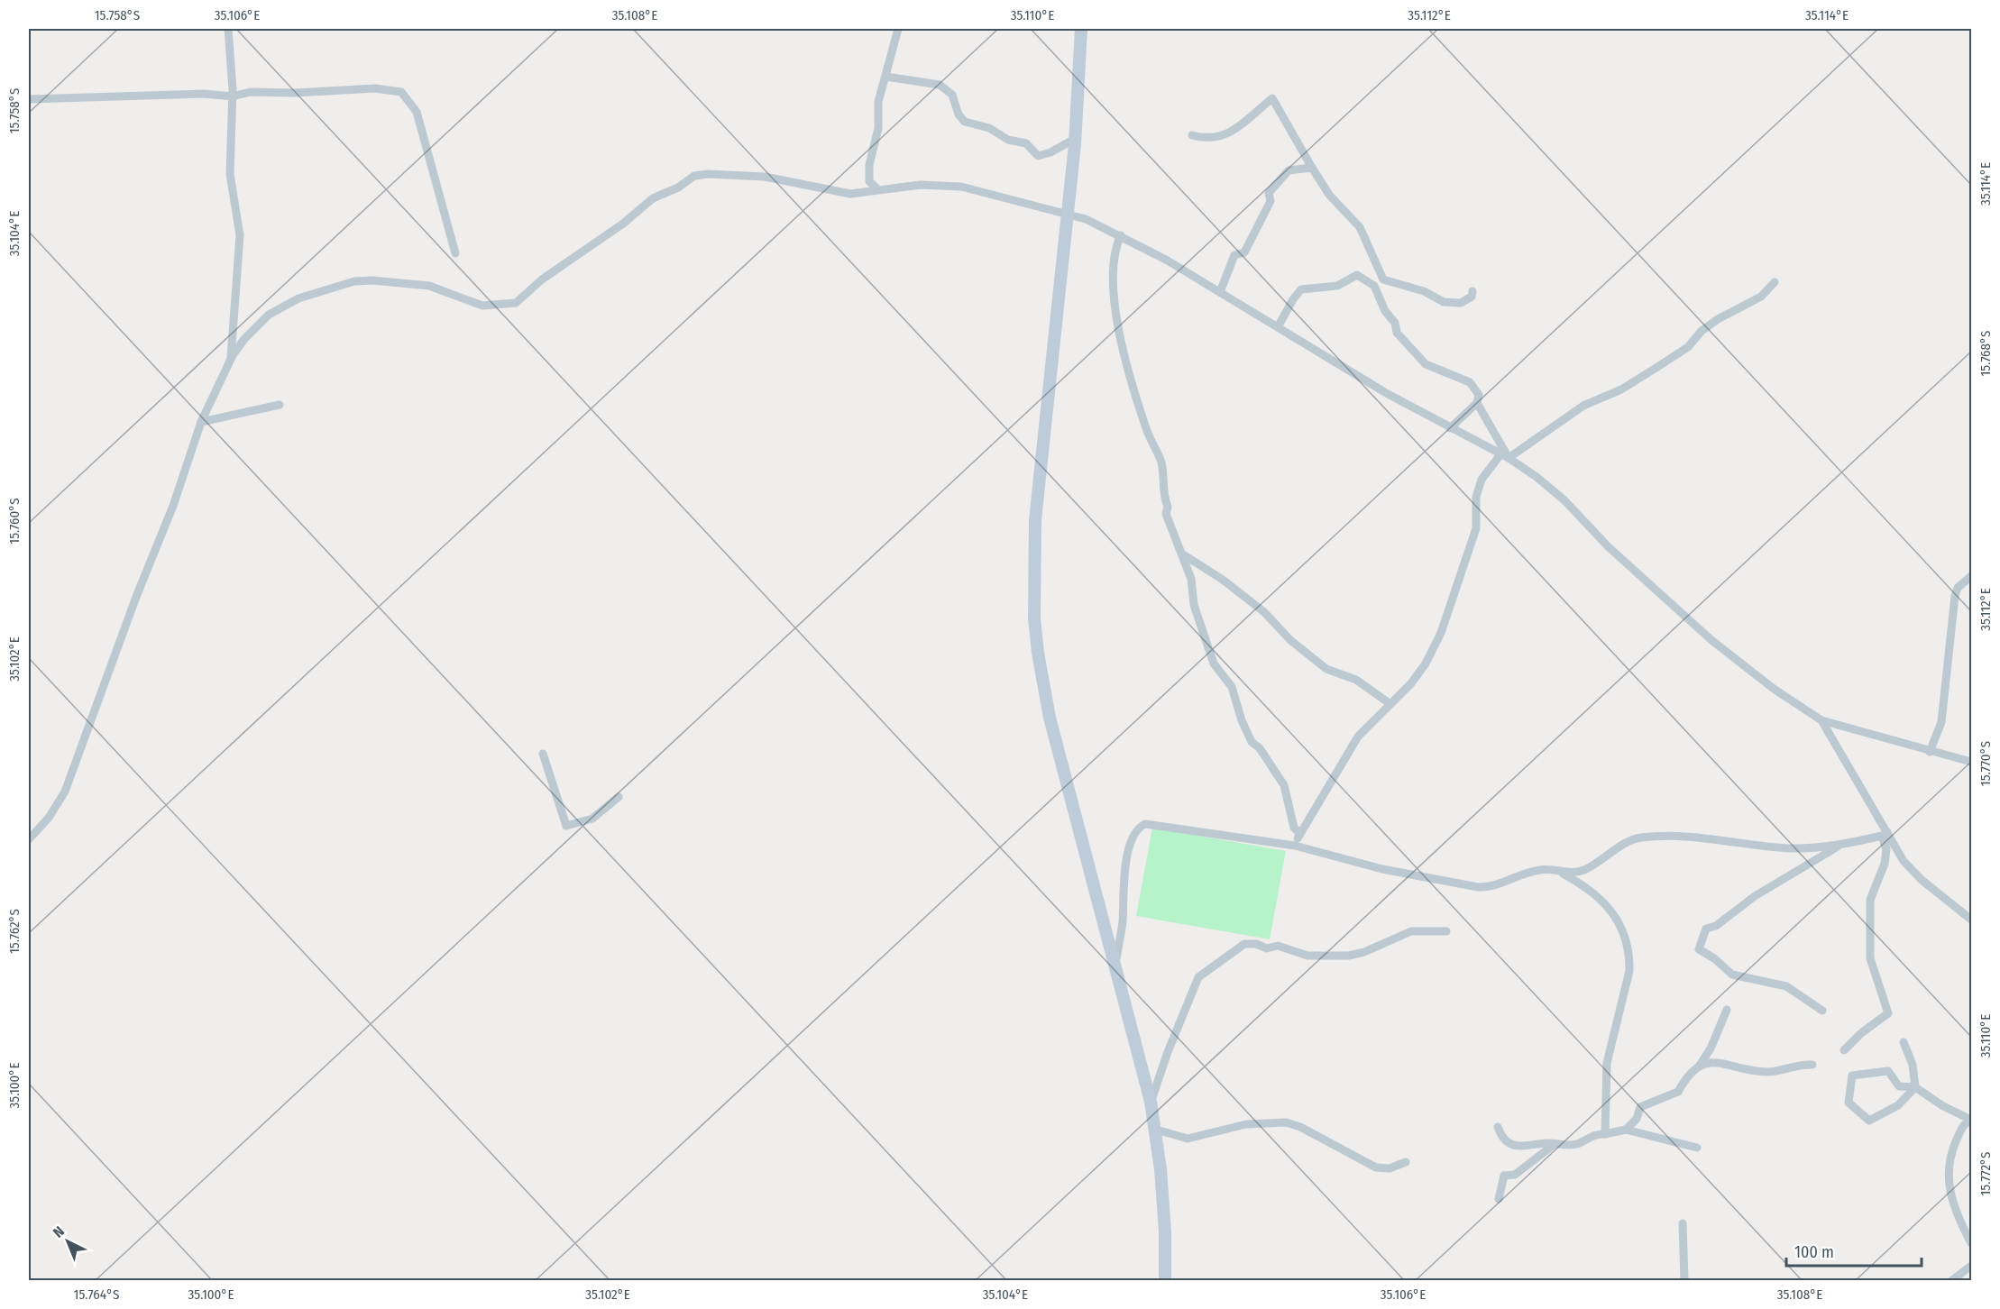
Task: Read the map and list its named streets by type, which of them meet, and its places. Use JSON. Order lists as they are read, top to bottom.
{
  "scale_bar": "100 m",
  "north": "top left",
  "coordinates": [
    "15.758°S",
    "35.106°E",
    "35.108°E",
    "35.110°E",
    "35.112°E",
    "35.114°E",
    "35.104°E",
    "15.768°S",
    "15.760°S",
    "35.102°E",
    "15.770°S",
    "15.762°S",
    "35.100°E",
    "15.772°S",
    "15.764°S"
  ]
}
